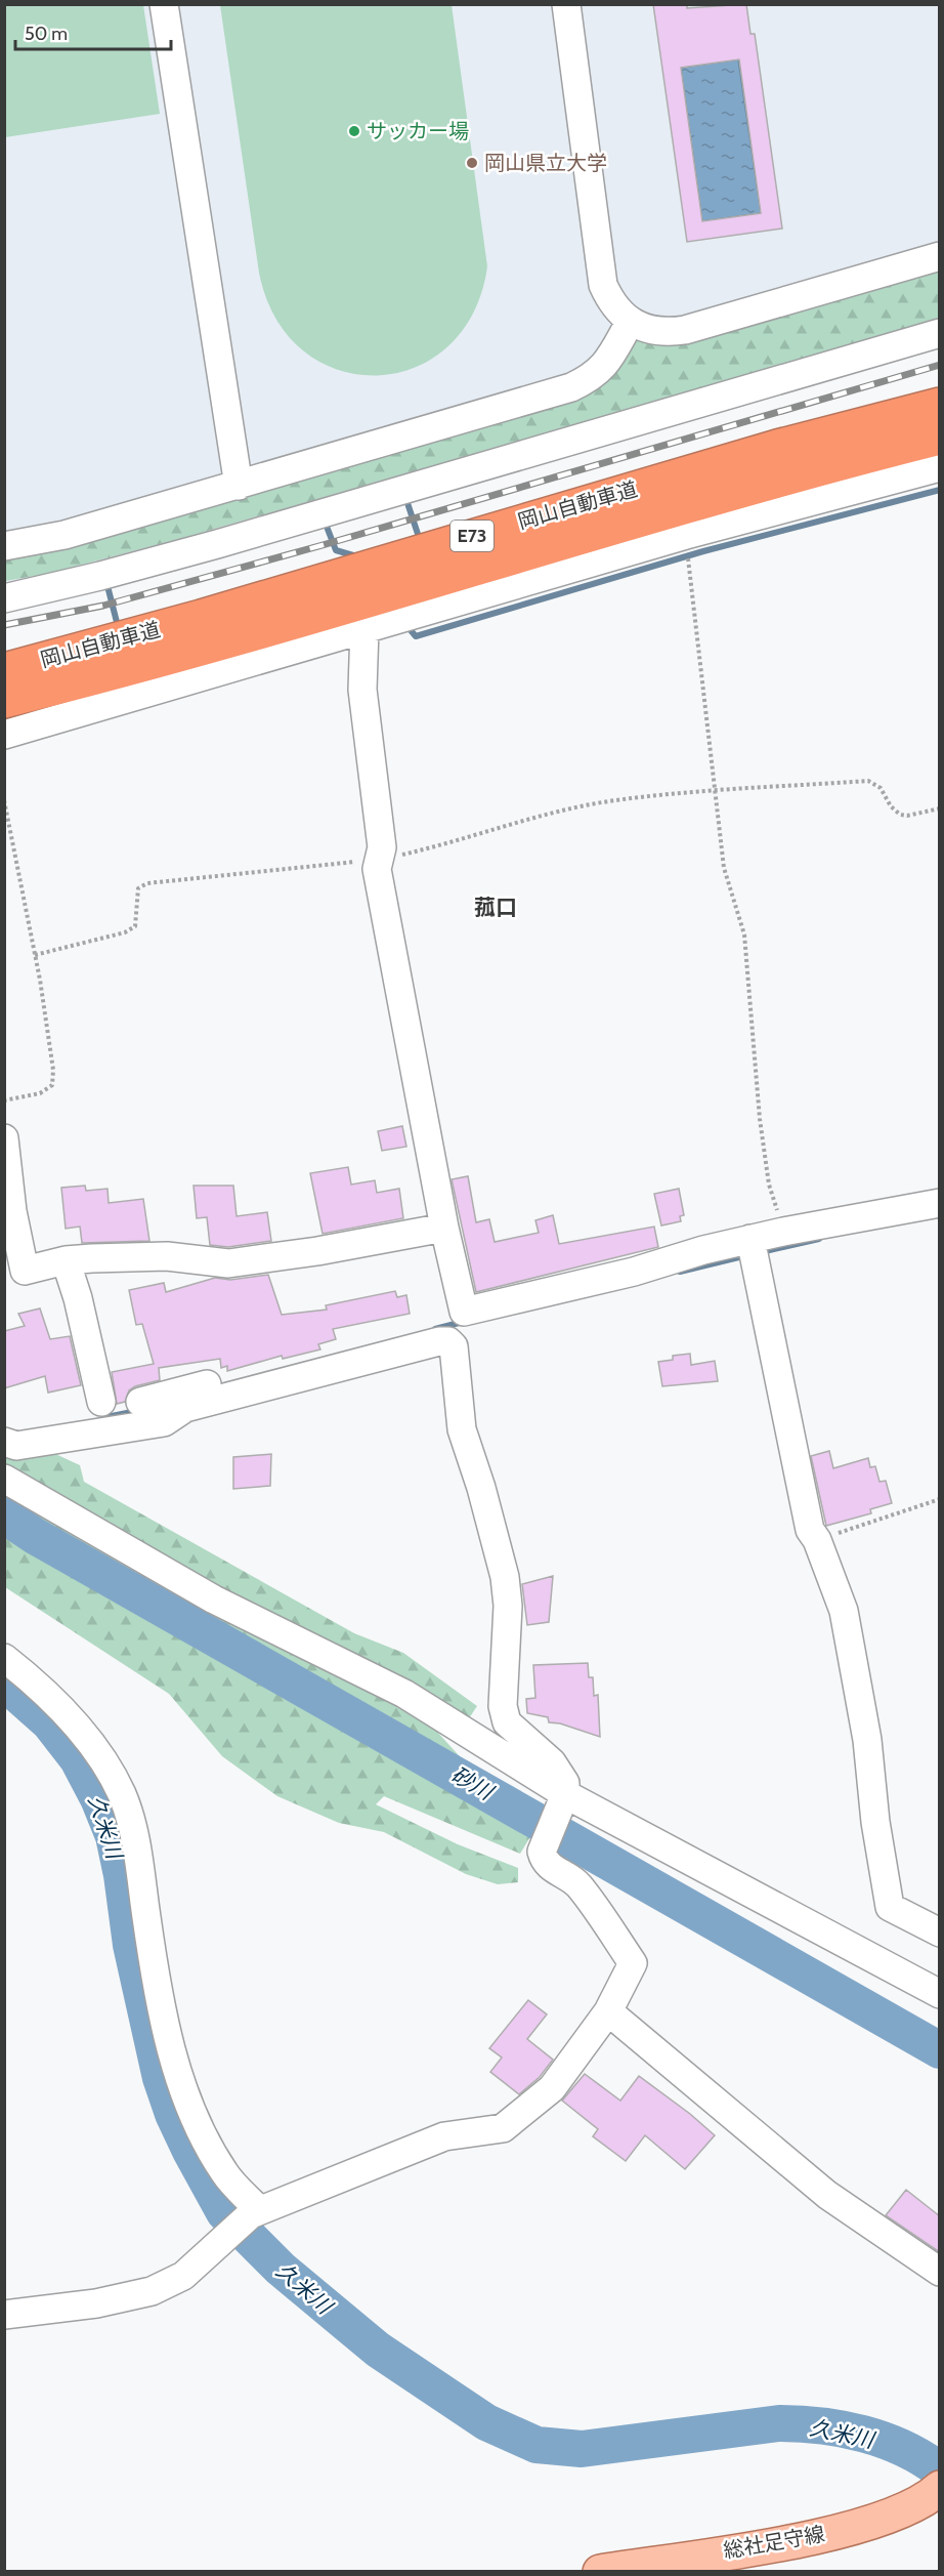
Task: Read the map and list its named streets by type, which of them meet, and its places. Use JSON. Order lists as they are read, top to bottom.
{
  "streets": {
    "highway": ["岡山自動車道", "E73"],
    "main road": ["総社足守線"]
  },
  "districts": ["菰口"],
  "water": ["砂川", "久米川"],
  "places": ["サッカー場", "岡山県立大学"],
  "scale_bar": "50 m"
}
